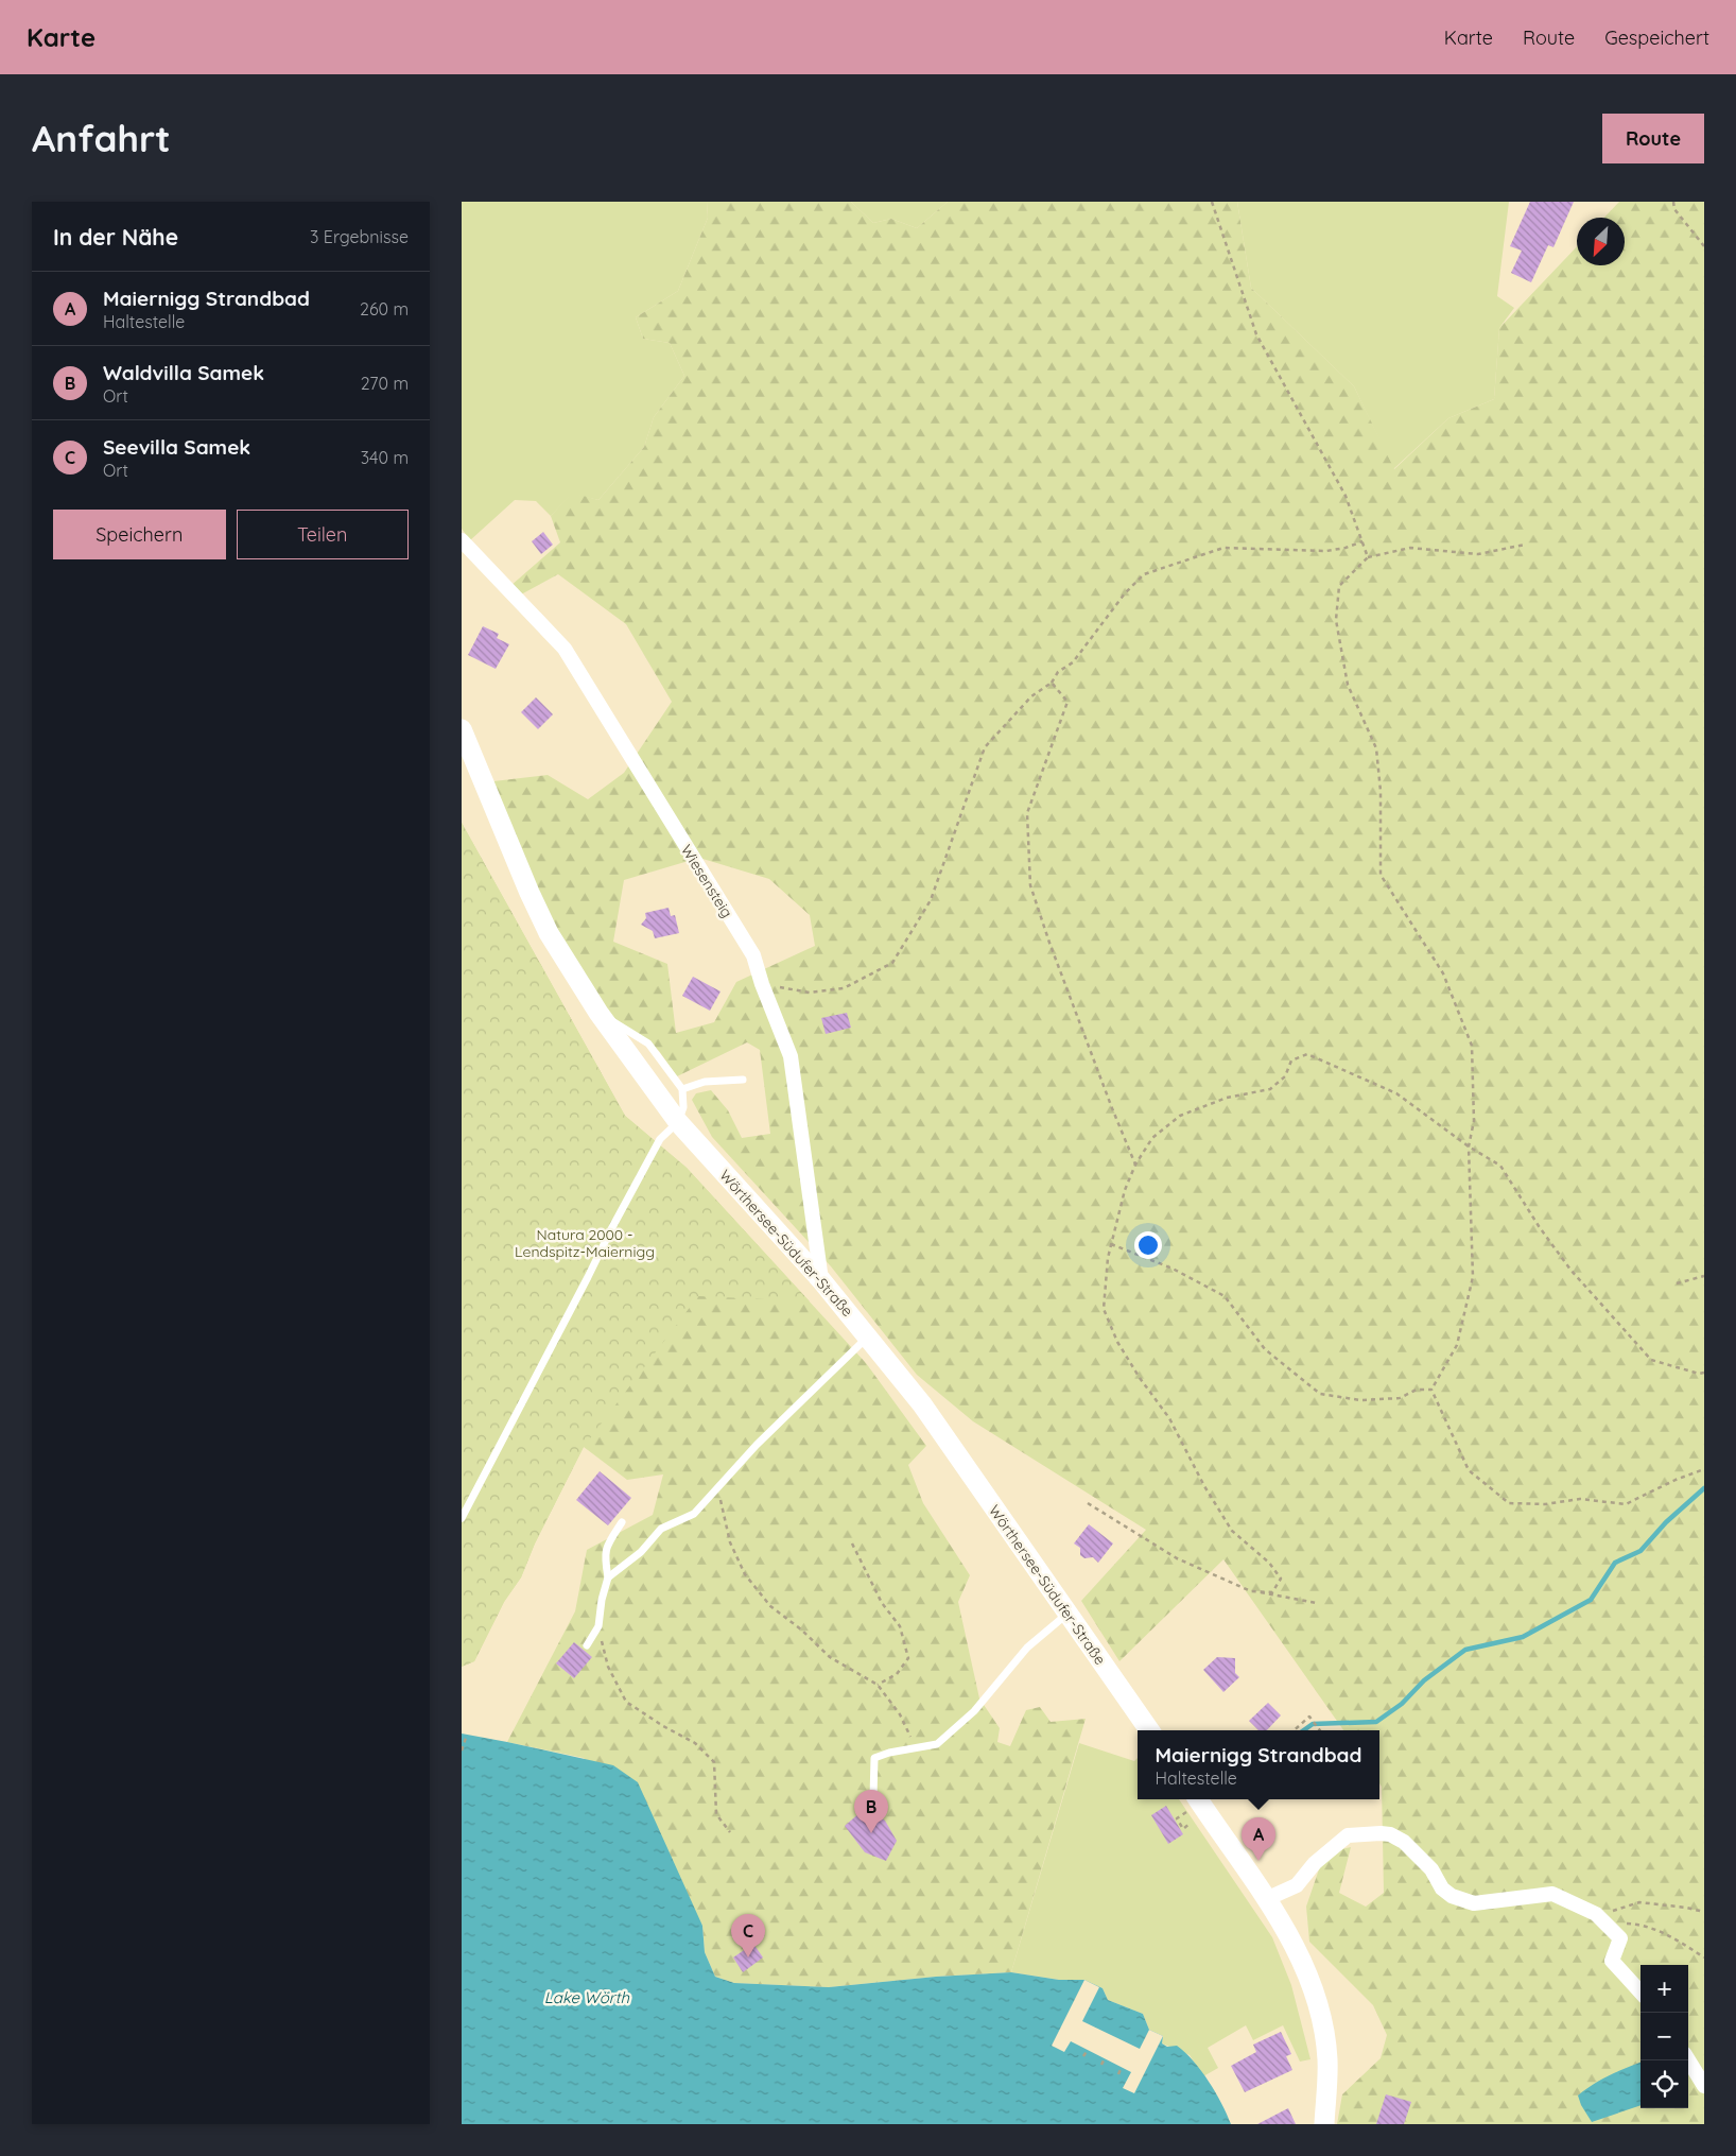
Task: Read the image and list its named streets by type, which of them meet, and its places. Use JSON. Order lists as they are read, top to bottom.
{
  "streets": {
    "main road": ["Wörthersee-Südufer-Straße"],
    "street": ["Wiesensteig"]
  },
  "crossings": [
    ["Wiesensteig", "Wörthersee-Südufer-Straße"]
  ],
  "water": ["Lake Wörth"],
  "parks": ["Natura 2000 - Lendspitz-Maiernigg"],
  "north": "bottom left",
  "page": {
    "header": "Karte",
    "nav": ["Karte", "Route", "Gespeichert"],
    "buttons": [
      "Route",
      ["Speichern", "Teilen"]
    ],
    "title": "Anfahrt",
    "heading": ["In der Nähe", "3 Ergebnisse"],
    "list": [
      {
        "mark": "A",
        "name": "Maiernigg Strandbad",
        "note": "Haltestelle",
        "value": "260 m"
      },
      {
        "mark": "B",
        "name": "Waldvilla Samek",
        "note": "Ort",
        "value": "270 m"
      },
      {
        "mark": "C",
        "name": "Seevilla Samek",
        "note": "Ort",
        "value": "340 m"
      }
    ],
    "popup": ["Maiernigg Strandbad", "Haltestelle"],
    "pins": ["B", "A", "C"],
    "map_buttons": ["+", "−"]
  }
}
